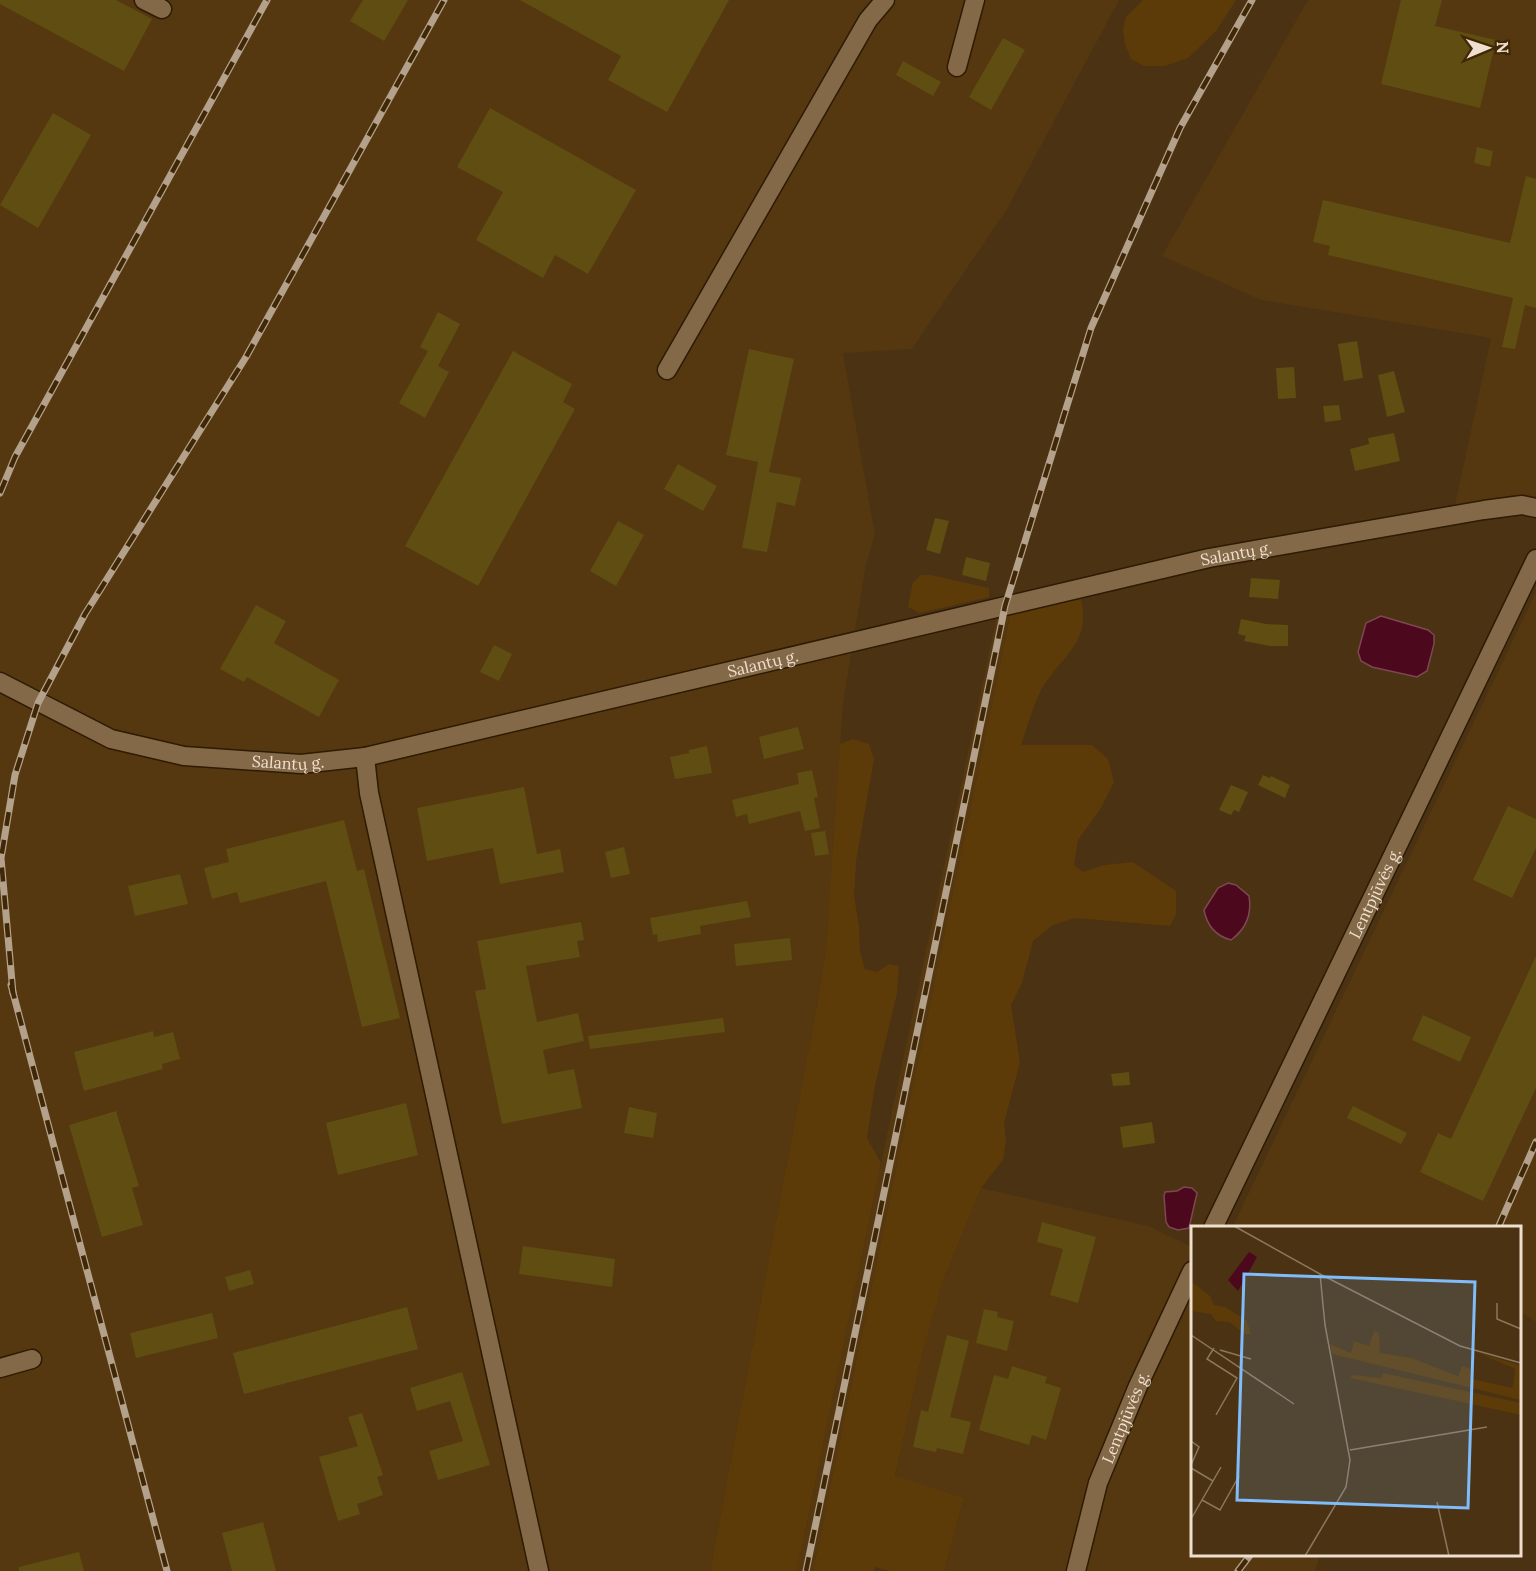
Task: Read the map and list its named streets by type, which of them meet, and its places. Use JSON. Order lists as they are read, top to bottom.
{
  "streets": {
    "street": ["Salantų g.", "Lentpjūvės g."]
  },
  "north": "right"
}
